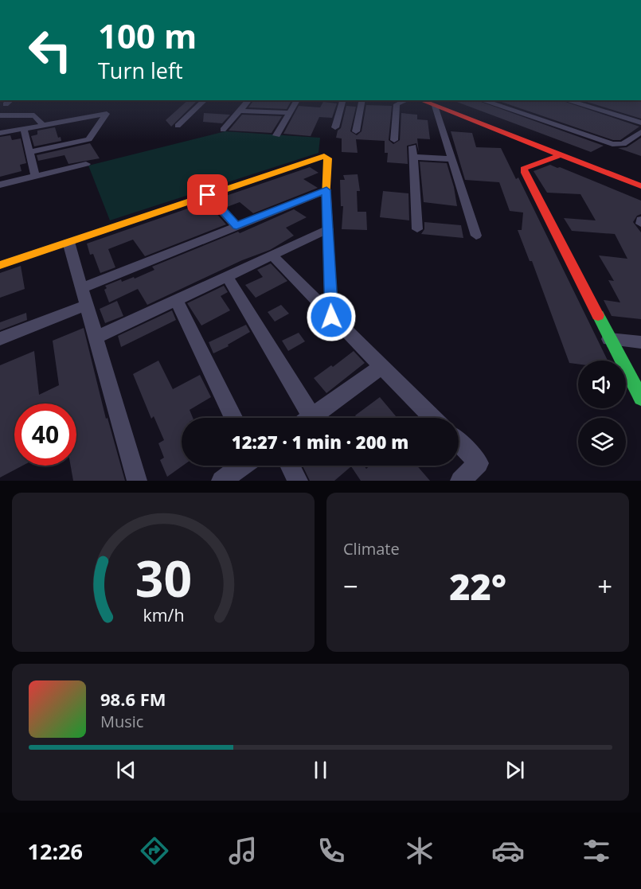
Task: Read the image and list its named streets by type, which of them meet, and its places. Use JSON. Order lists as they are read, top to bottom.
{
  "page": {
    "turn": ["100 m", "Turn left"],
    "limit": "40",
    "trip": "12:27 · 1 min · 200 m",
    "tile": "Climate",
    "heat": ["−", "22°", "+"],
    "song": ["98.6 FM", "Music"],
    "tabs": "12:26",
    "gauge": ["30", "km/h"]
  }
}
